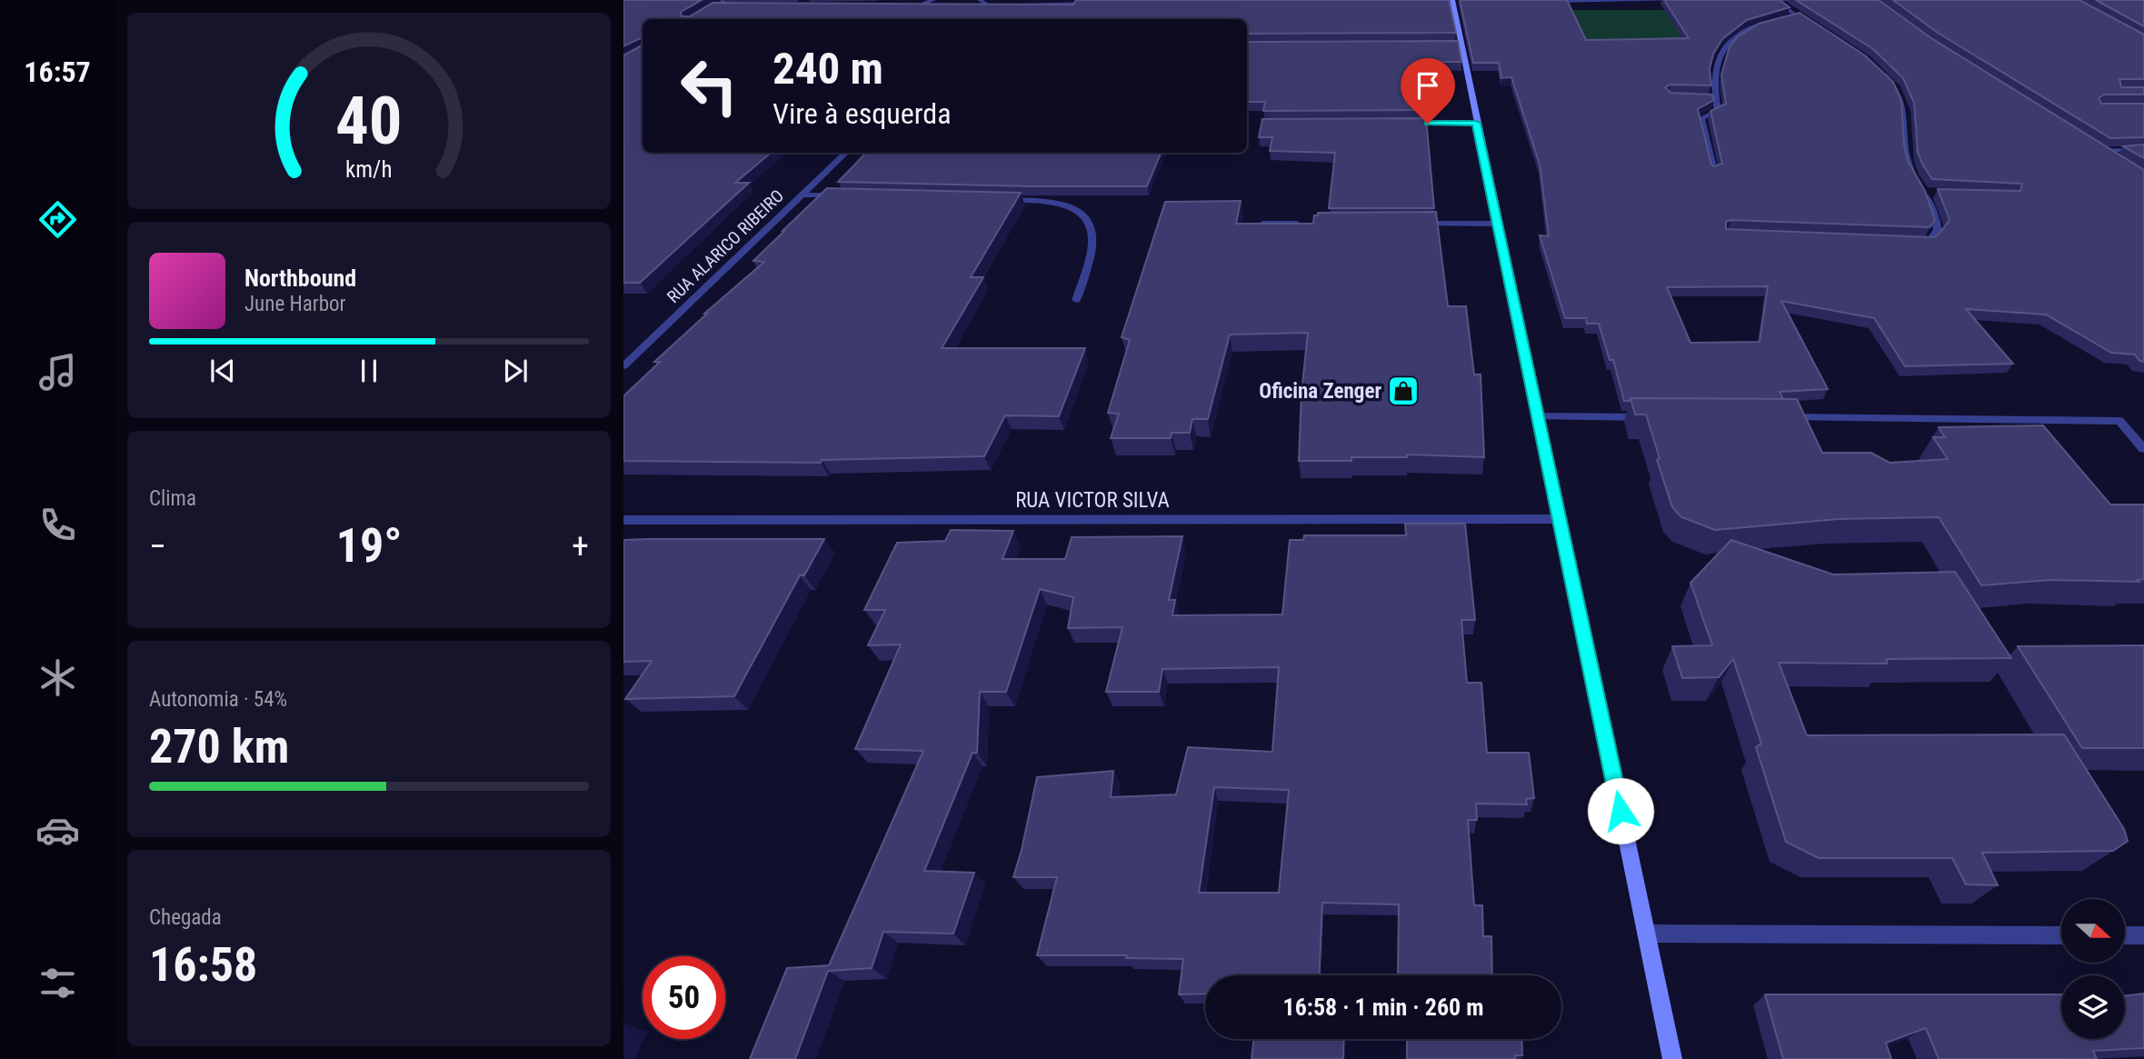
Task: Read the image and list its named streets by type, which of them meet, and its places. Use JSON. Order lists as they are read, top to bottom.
{
  "streets": {
    "street": ["RUA ALARICO RIBEIRO", "RUA VICTOR SILVA"]
  },
  "places": {
    "shop": ["Oficina Zenger"]
  },
  "north": "right",
  "page": {
    "tabs": "16:57",
    "turn": ["240 m", "Vire à esquerda"],
    "song": ["Northbound", "June Harbor"],
    "tile": [
      "Clima",
      ["Autonomia · 54%", "270 km"],
      ["Chegada", "16:58"]
    ],
    "heat": ["−", "19°", "+"],
    "limit": "50",
    "trip": "16:58 · 1 min · 260 m",
    "gauge": ["40", "km/h"]
  }
}
